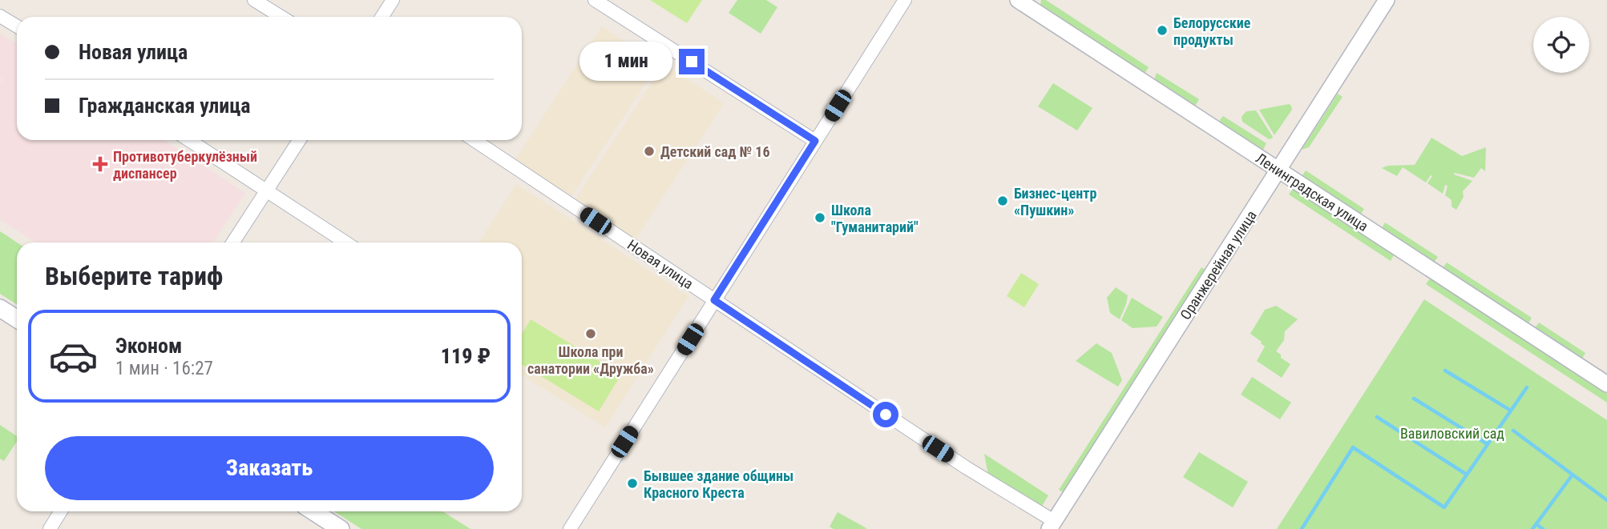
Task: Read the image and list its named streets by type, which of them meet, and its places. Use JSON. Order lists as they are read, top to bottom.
{
  "streets": {
    "street": ["Ленинградская улица", "Новая улица", "Оранжерейная улица"]
  },
  "crossings": [
    ["Ленинградская улица", "Оранжерейная улица"],
    ["Новая улица", "Оранжерейная улица"]
  ],
  "parks": ["Вавиловский сад"],
  "places": {
    "other": [
      "Белорусские продукты",
      "Детский сад № 16",
      "Бизнес-центр «Пушкин»",
      "Школа \"Гуманитарий\"",
      "Школа при санатории «Дружба»",
      "Бывшее здание общины Красного Креста"
    ],
    "health": ["Противотуберкулёзный диспансер"]
  },
  "page": {
    "banner": ["Новая улица", "Гражданская улица"],
    "bubble": "1 мин",
    "heading": "Выберите тариф",
    "list": [
      {
        "name": "Эконом",
        "note": "1 мин · 16:27",
        "value": "119 ₽"
      }
    ],
    "buttons": "Заказать"
  }
}
